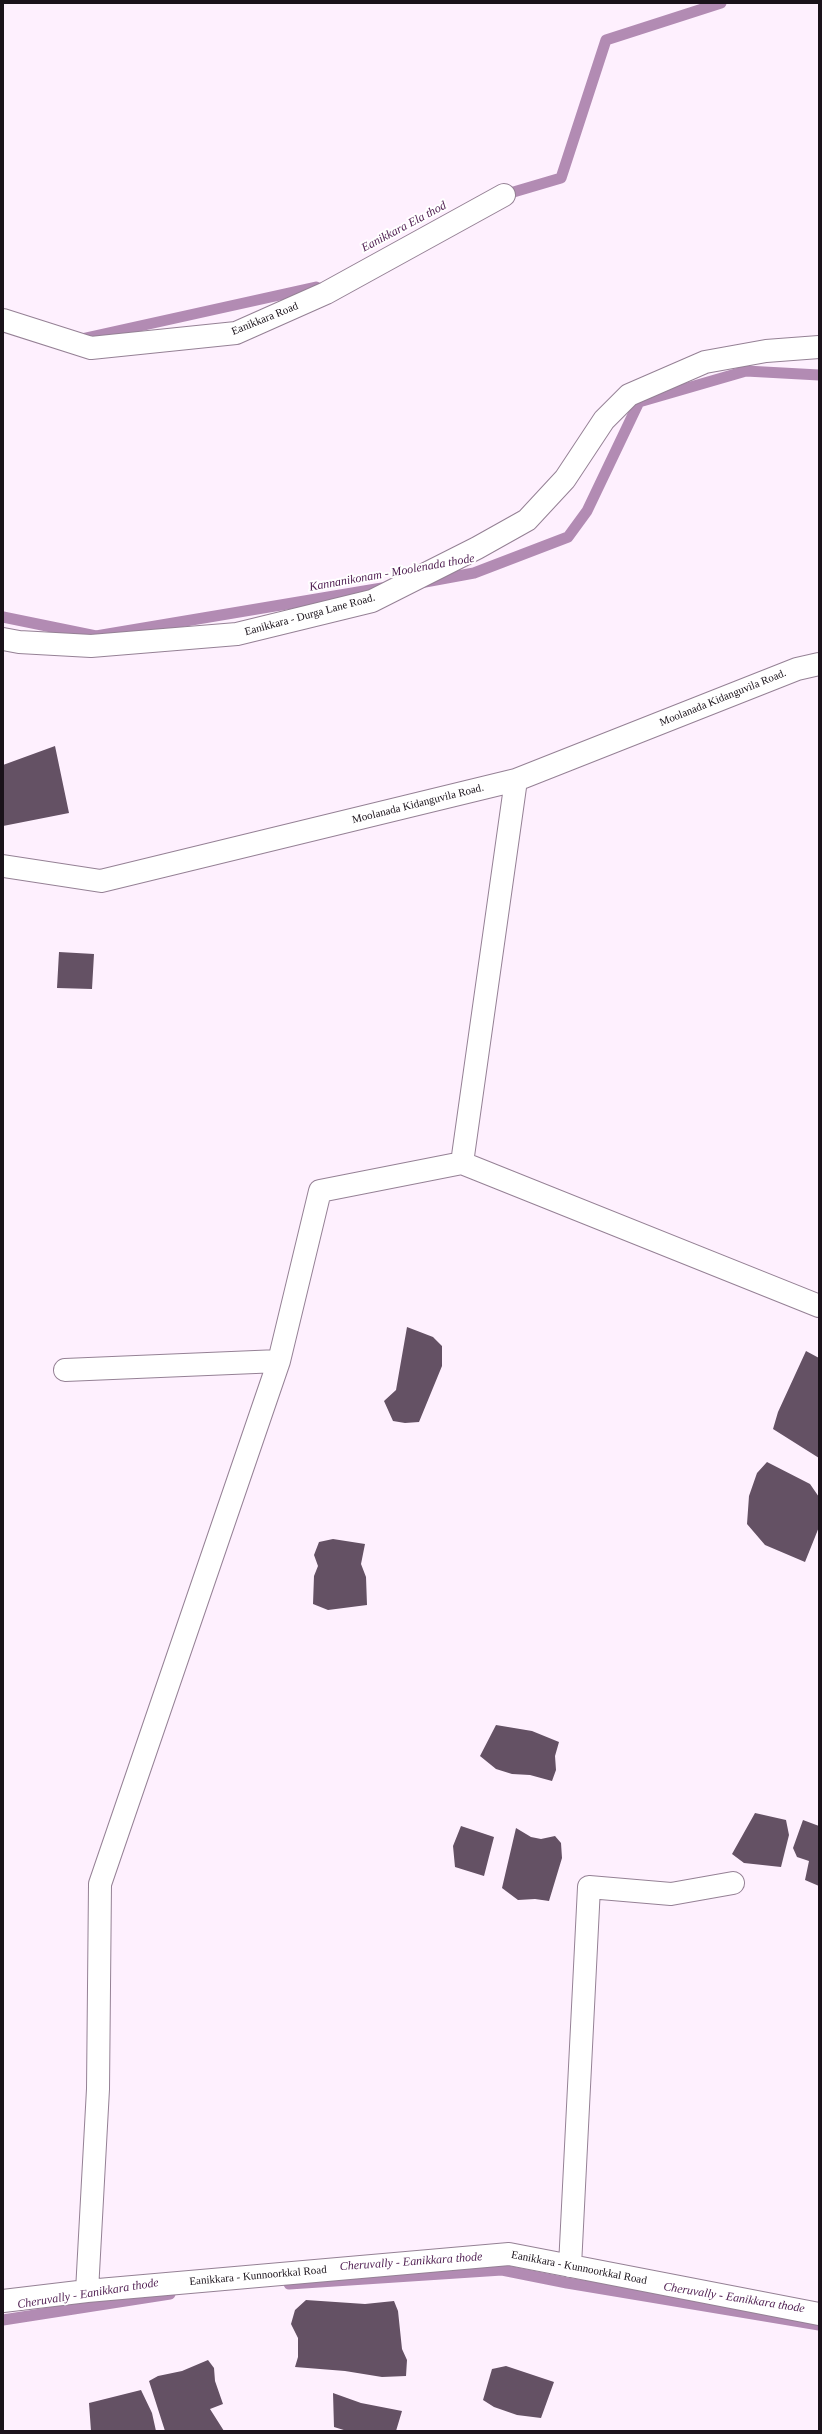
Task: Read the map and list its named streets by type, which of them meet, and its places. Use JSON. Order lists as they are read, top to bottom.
{
  "streets": {
    "street": [
      "Eanikkara Road",
      "Eanikkara - Durga Lane Road.",
      "Moolanada Kidanguvila Road.",
      "Eanikkara - Kunnoorkkal Road"
    ]
  },
  "water": ["Eanikkara Ela thod", "Kannanikonam - Moolenada thode", "Cheruvally - Eanikkara thode"]
}
